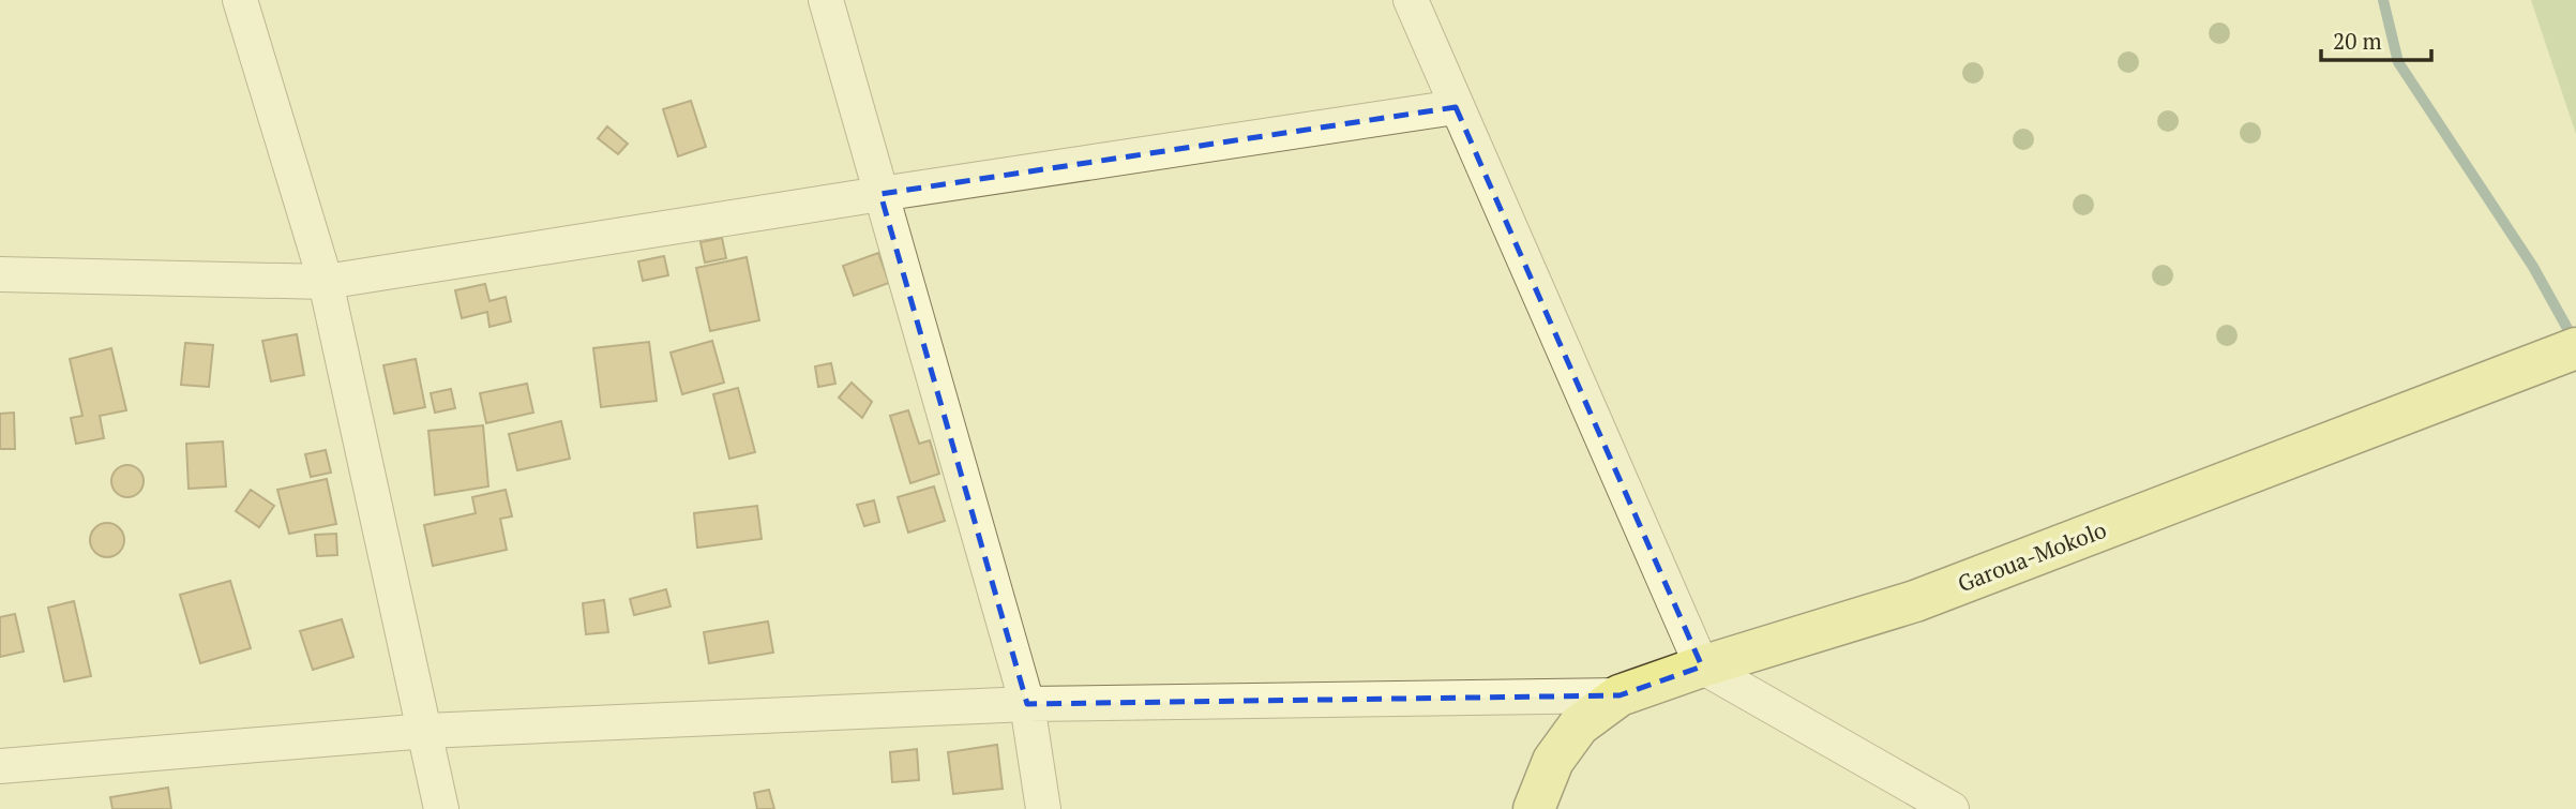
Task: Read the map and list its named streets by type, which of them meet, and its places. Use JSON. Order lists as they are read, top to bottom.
{
  "streets": {
    "main road": ["Garoua-Mokolo"]
  },
  "scale_bar": "20 m"
}
